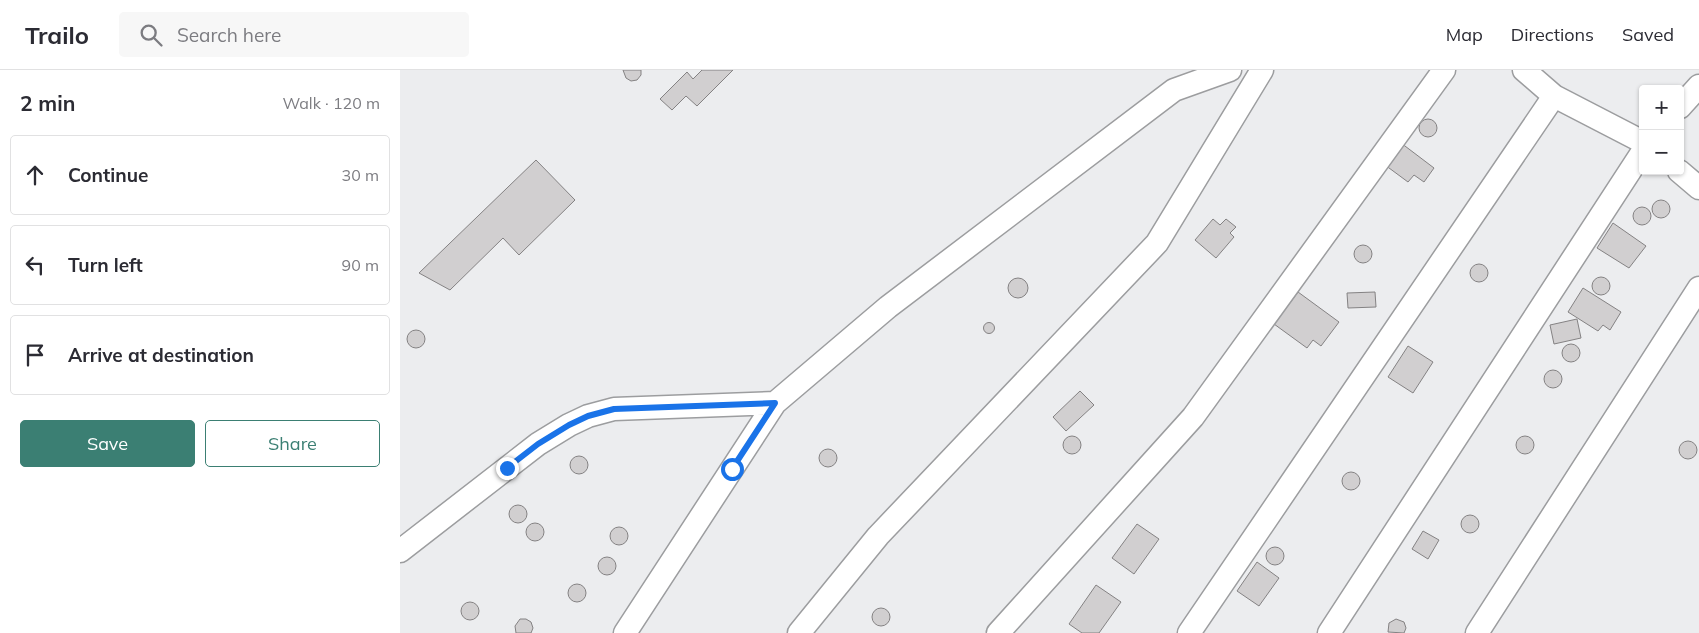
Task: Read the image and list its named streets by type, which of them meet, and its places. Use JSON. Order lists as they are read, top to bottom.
{
  "page": {
    "header": "Trailo",
    "search": "Search here",
    "nav": ["Map", "Directions", "Saved"],
    "heading": ["2 min", "Walk · 120 m"],
    "map_buttons": ["+", "−"],
    "list": [
      ["Continue", "30 m"],
      ["Turn left", "90 m"],
      "Arrive at destination"
    ],
    "buttons": ["Save", "Share"]
  }
}
